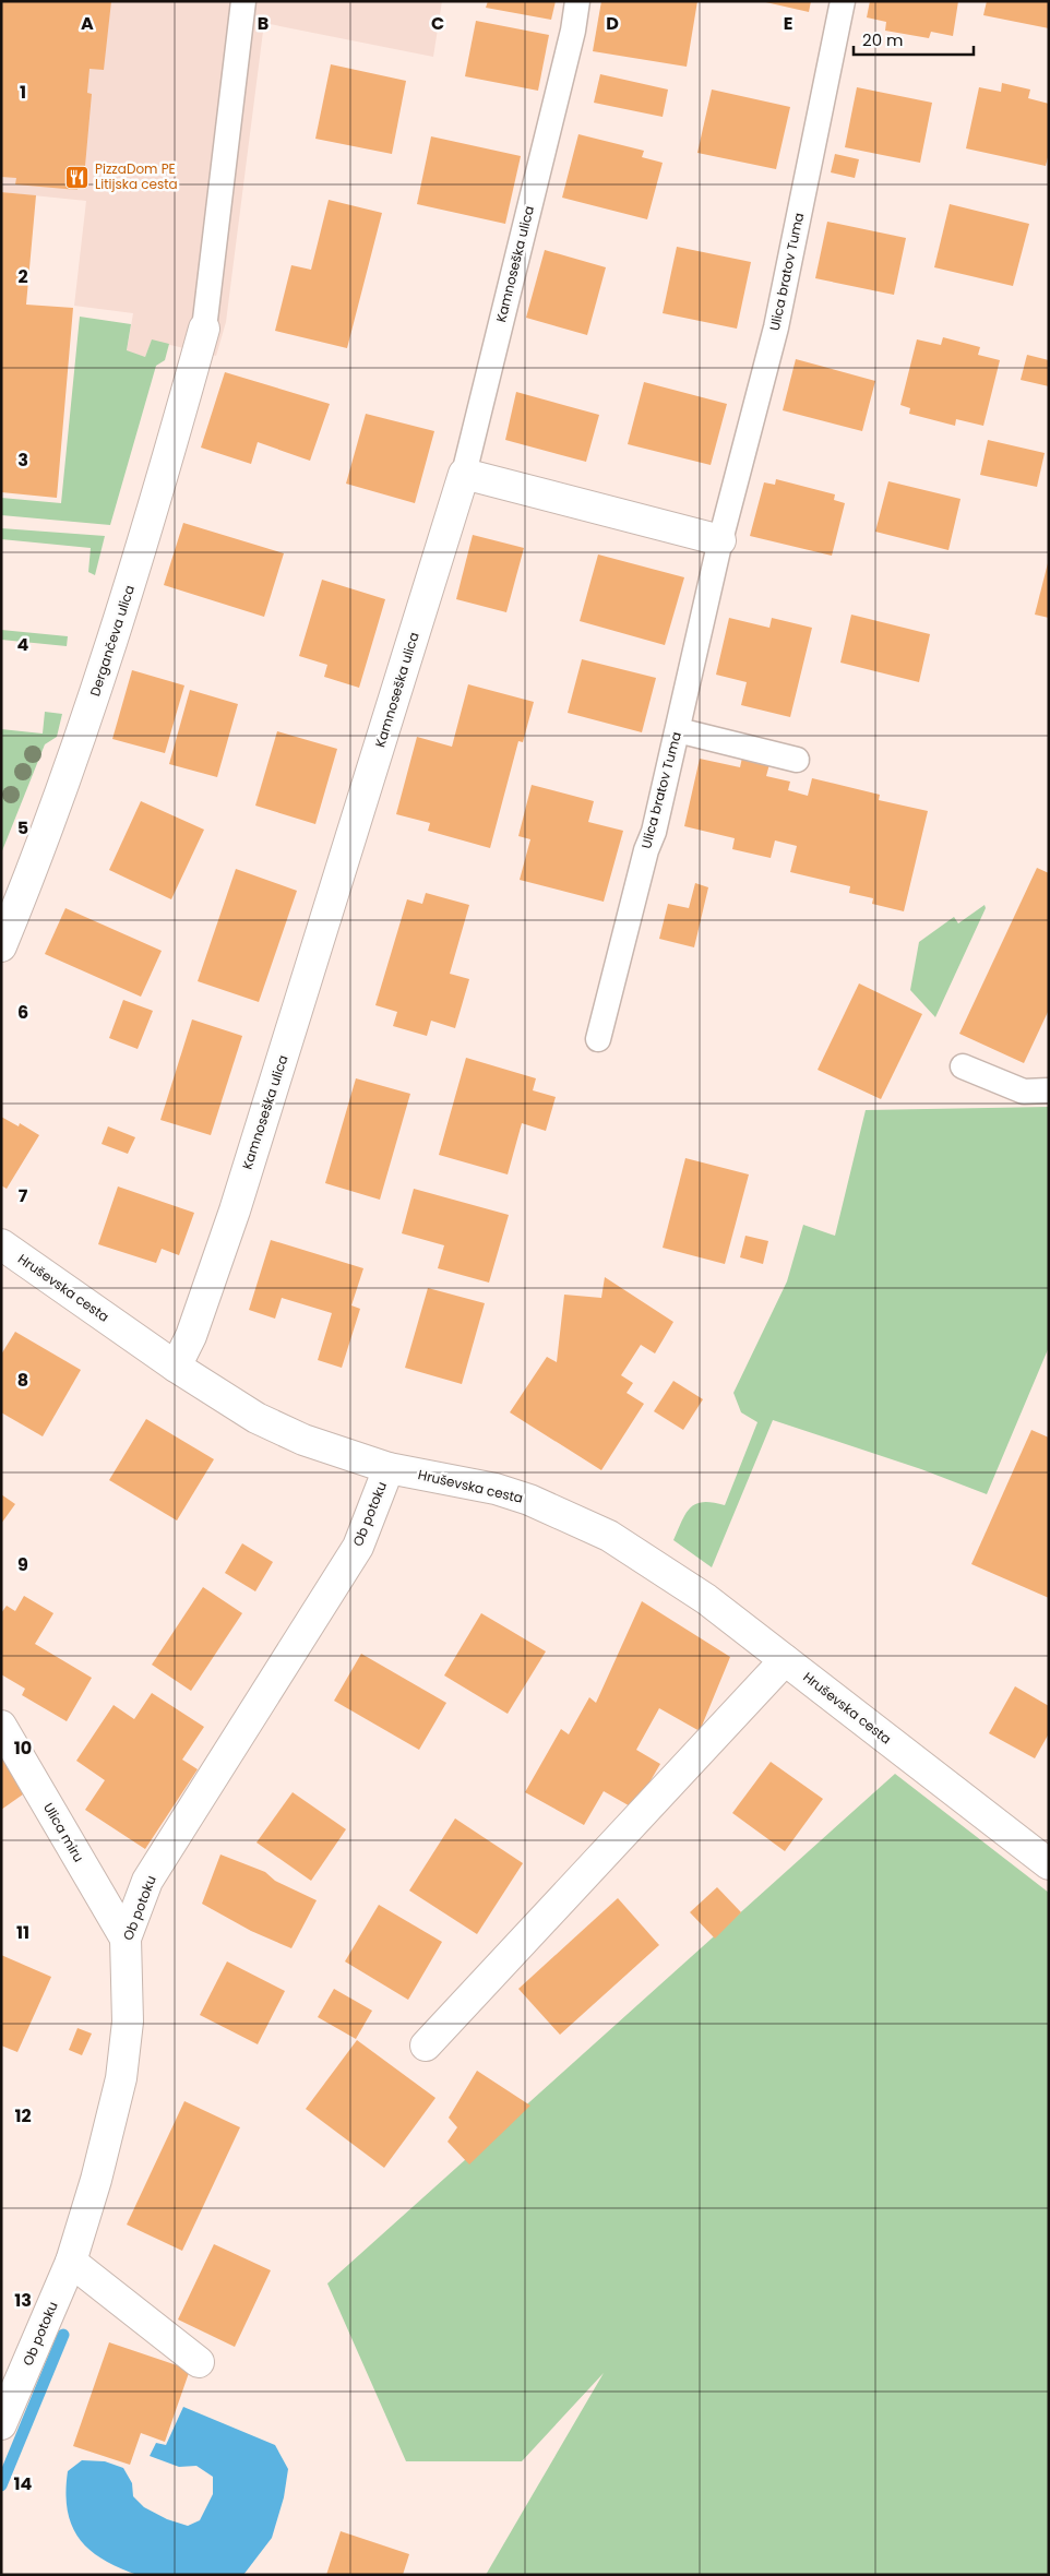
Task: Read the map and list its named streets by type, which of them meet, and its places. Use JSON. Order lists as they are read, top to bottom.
{
  "streets": {
    "street": [
      "Kamnoseška ulica",
      "Dergančeva ulica",
      "Hruševska cesta",
      "Ob potoku",
      "Ulica miru"
    ],
    "lane": ["Ulica bratov Tuma"]
  },
  "crossings": [
    ["Kamnoseška ulica", "Hruševska cesta"],
    ["Hruševska cesta", "Ob potoku"],
    ["Ob potoku", "Ulica miru"]
  ],
  "places": {
    "restaurant": ["PizzaDom PE Litijska cesta"]
  },
  "scale_bar": "20 m",
  "grid": {
    "columns": [
      "A",
      "B",
      "C",
      "D",
      "E"
    ],
    "rows": [
      "1",
      "2",
      "3",
      "4",
      "5",
      "6",
      "7",
      "8",
      "9",
      "10",
      "11",
      "12",
      "13",
      "14"
    ]
  }
}
